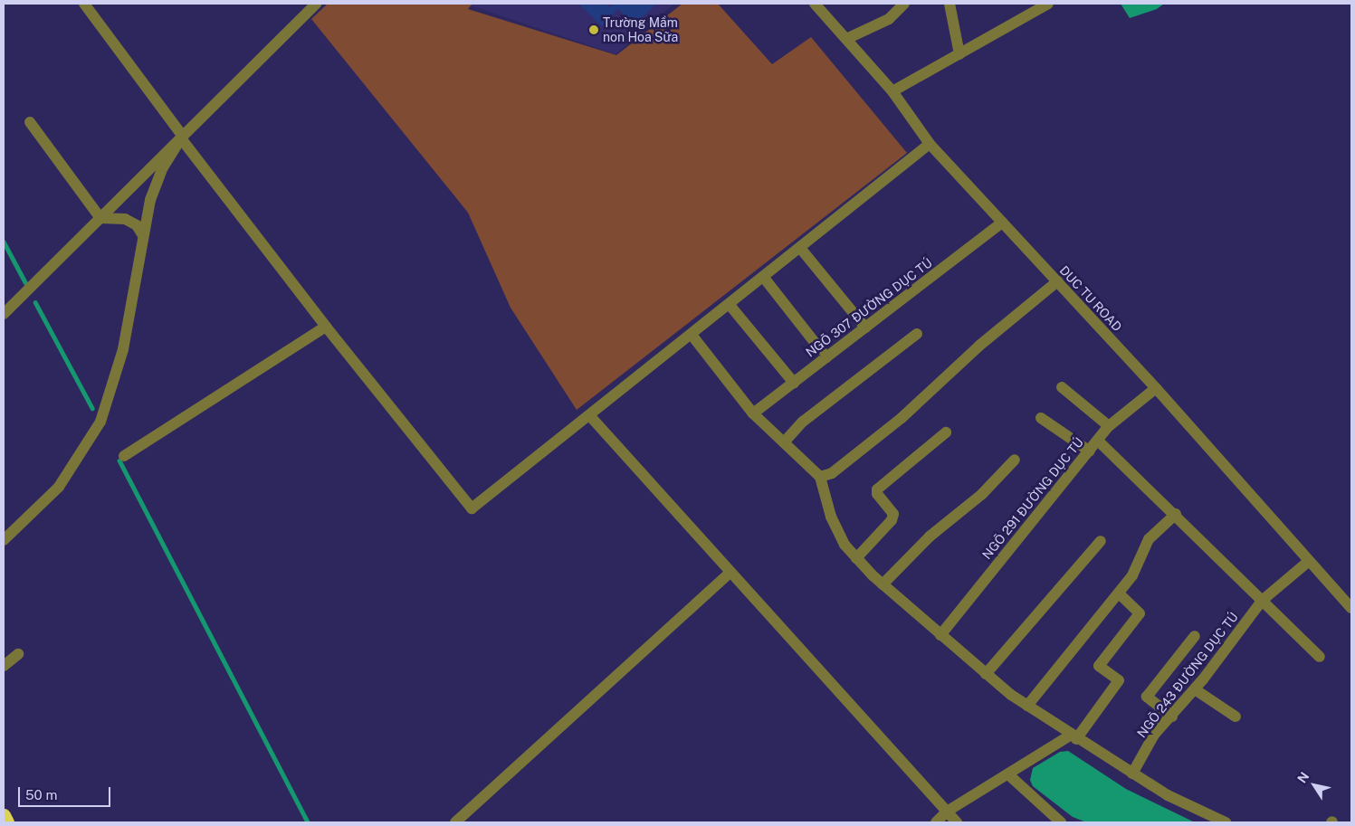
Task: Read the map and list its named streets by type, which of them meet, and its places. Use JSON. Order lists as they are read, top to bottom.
{
  "streets": {
    "street": [
      "DUC TU ROAD",
      "NGÕ 307 ĐƯỜNG DỤC TÚ",
      "NGÕ 291 ĐƯỜNG DỤC TÚ",
      "NGÕ 243 ĐƯỜNG DỤC TÚ"
    ]
  },
  "crossings": [
    ["DUC TU ROAD", "NGÕ 307 ĐƯỜNG DỤC TÚ"],
    ["DUC TU ROAD", "NGÕ 291 ĐƯỜNG DỤC TÚ"],
    ["DUC TU ROAD", "NGÕ 243 ĐƯỜNG DỤC TÚ"]
  ],
  "places": ["Trường Mầm non Hoa Sữa"],
  "scale_bar": "50 m",
  "north": "top left"
}
